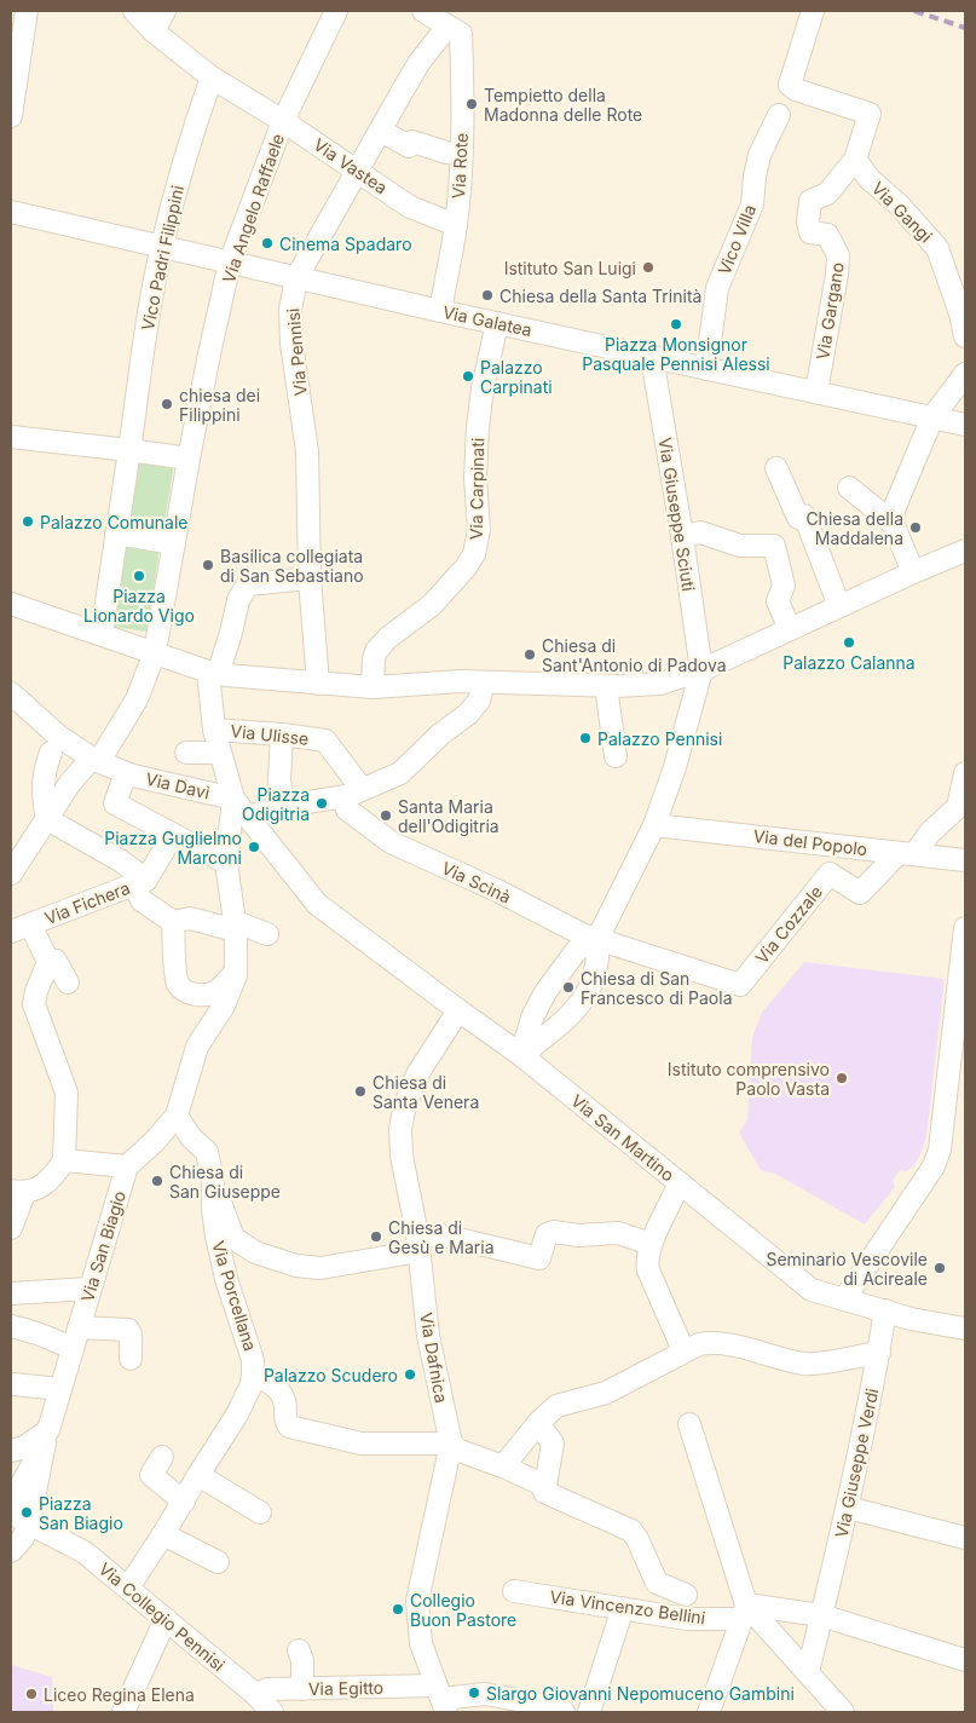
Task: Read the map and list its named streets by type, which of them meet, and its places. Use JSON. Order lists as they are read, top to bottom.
{
  "streets": {
    "street": [
      "Via Vastea",
      "Via Rote",
      "Via Angelo Raffaele",
      "Via Gangi",
      "Vico Villa",
      "Vico Padri Filippini",
      "Via Gargano",
      "Via Galatea",
      "Via Pennisi",
      "Via Carpinati",
      "Via Giuseppe Sciuti",
      "Via Ulisse",
      "Via Davì",
      "Via del Popolo",
      "Via Scinà",
      "Via Fichera",
      "Via Cozzale",
      "Via San Martino",
      "Via San Biagio",
      "Via Porcellana",
      "Via Dafnica",
      "Via Giuseppe Verdi",
      "Via Vincenzo Bellini",
      "Via Collegio Pennisi",
      "Via Egitto"
    ]
  },
  "crossings": [
    ["Via Vastea", "Via Rote"],
    ["Via Vastea", "Via Angelo Raffaele"],
    ["Via Vastea", "Vico Padri Filippini"],
    ["Via Vastea", "Via Pennisi"],
    ["Via Rote", "Via Galatea"],
    ["Via Rote", "Via Pennisi"],
    ["Via Angelo Raffaele", "Via Galatea"],
    ["Via Angelo Raffaele", "Via Davì"],
    ["Via Gangi", "Via Gargano"],
    ["Vico Villa", "Via Galatea"],
    ["Vico Padri Filippini", "Via Galatea"],
    ["Via Gargano", "Via Galatea"],
    ["Via Galatea", "Via Pennisi"],
    ["Via Galatea", "Via Carpinati"],
    ["Via Galatea", "Via Giuseppe Sciuti"],
    ["Via Ulisse", "Via Scinà"],
    ["Via Davì", "Via San Martino"],
    ["Via del Popolo", "Via Cozzale"],
    ["Via Scinà", "Via Cozzale"],
    ["Via San Martino", "Via Dafnica"],
    ["Via San Martino", "Via Giuseppe Verdi"],
    ["Via Porcellana", "Via Collegio Pennisi"],
    ["Via Dafnica", "Via Egitto"],
    ["Via Giuseppe Verdi", "Via Vincenzo Bellini"],
    ["Via Collegio Pennisi", "Via Egitto"]
  ],
  "places": [
    "Tempietto della Madonna delle Rote",
    "Cinema Spadaro",
    "Istituto San Luigi",
    "Chiesa della Santa Trinità",
    "Piazza Monsignor Pasquale Pennisi Alessi",
    "Palazzo Carpinati",
    "chiesa dei Filippini",
    "Palazzo Comunale",
    "Chiesa della Maddalena",
    "Basilica collegiata di San Sebastiano",
    "Piazza Lionardo Vigo",
    "Palazzo Calanna",
    "Chiesa di Sant'Antonio di Padova",
    "Palazzo Pennisi",
    "Piazza Odigitria",
    "Santa Maria dell'Odigitria",
    "Piazza Guglielmo Marconi",
    "Chiesa di San Francesco di Paola",
    "Istituto comprensivo Paolo Vasta",
    "Chiesa di Santa Venera",
    "Chiesa di San Giuseppe",
    "Chiesa di Gesù e Maria",
    "Seminario Vescovile di Acireale",
    "Palazzo Scudero",
    "Piazza San Biagio",
    "Collegio Buon Pastore",
    "Slargo Giovanni Nepomuceno Gambini",
    "Liceo Regina Elena"
  ]
}
